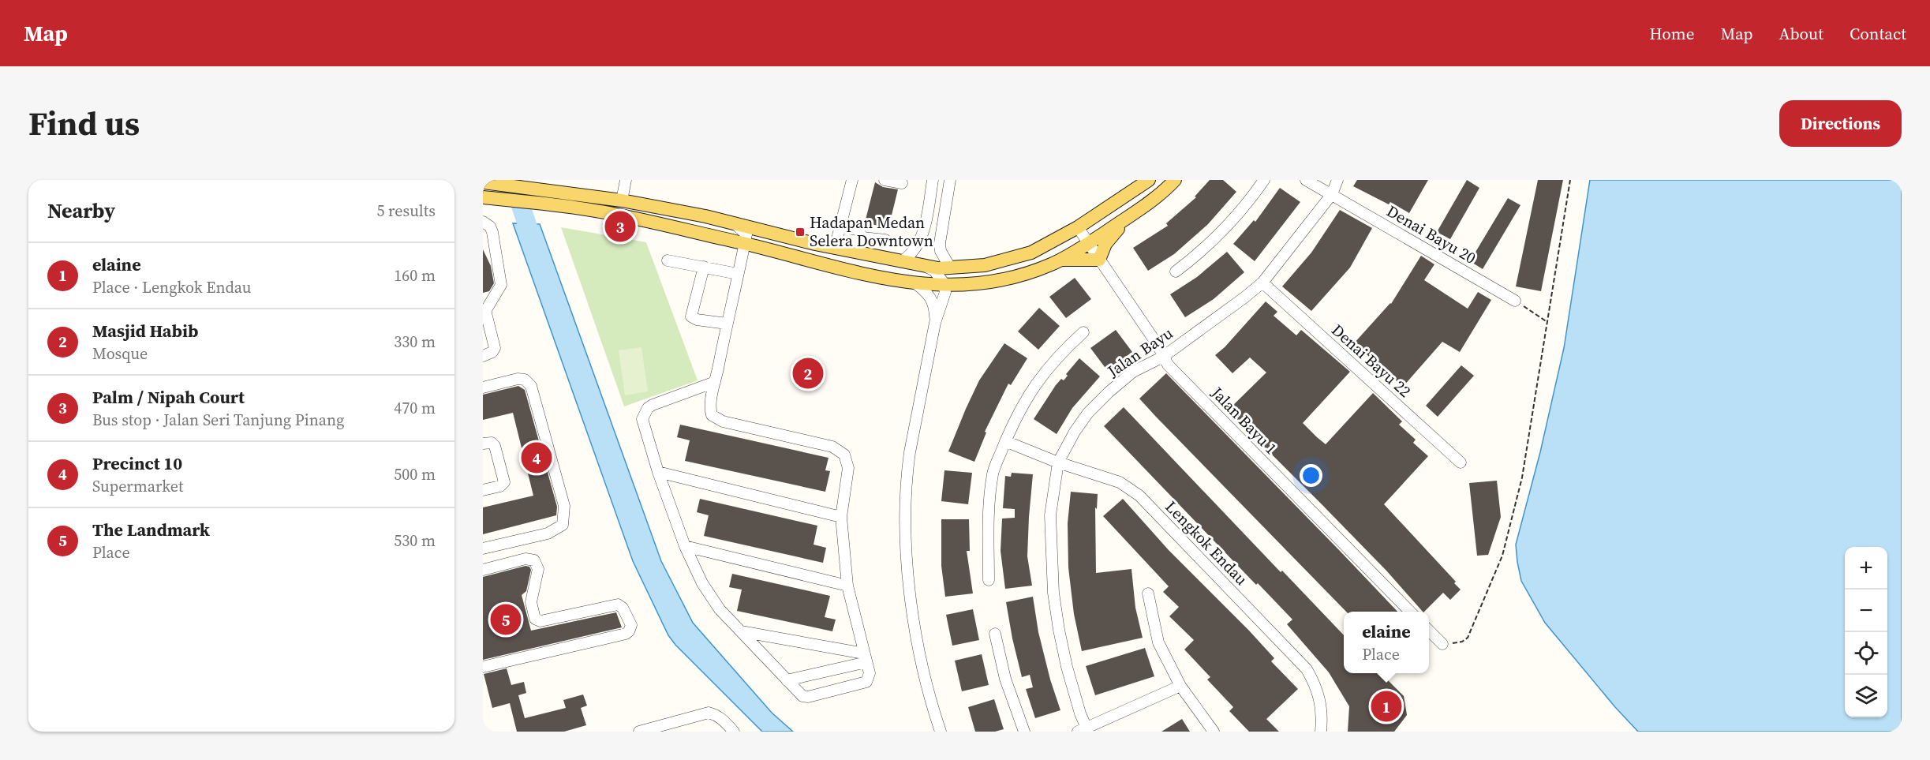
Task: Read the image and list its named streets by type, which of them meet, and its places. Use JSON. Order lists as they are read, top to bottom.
{
  "streets": {
    "street": [
      "Denai Bayu 20",
      "Jalan Bayu",
      "Denai Bayu 22",
      "Jalan Bayu 1",
      "Lengkok Endau"
    ]
  },
  "crossings": [
    ["Denai Bayu 20", "Jalan Bayu"],
    ["Jalan Bayu", "Denai Bayu 22"],
    ["Jalan Bayu", "Jalan Bayu 1"],
    ["Jalan Bayu", "Lengkok Endau"]
  ],
  "places": {
    "transit": ["Hadapan Medan Selera Downtown"]
  },
  "page": {
    "header": "Map",
    "nav": [
      "Home",
      "Map",
      "About",
      "Contact"
    ],
    "title": "Find us",
    "buttons": "Directions",
    "heading": ["Nearby", "5 results"],
    "pins": [
      "3",
      "2",
      "4",
      "5",
      "1"
    ],
    "list": [
      {
        "mark": "1",
        "name": "elaine",
        "note": "Place · Lengkok Endau",
        "value": "160 m"
      },
      {
        "mark": "2",
        "name": "Masjid Habib",
        "note": "Mosque",
        "value": "330 m"
      },
      {
        "mark": "3",
        "name": "Palm / Nipah Court",
        "note": "Bus stop · Jalan Seri Tanjung Pinang",
        "value": "470 m"
      },
      {
        "mark": "4",
        "name": "Precinct 10",
        "note": "Supermarket",
        "value": "500 m"
      },
      {
        "mark": "5",
        "name": "The Landmark",
        "note": "Place",
        "value": "530 m"
      }
    ],
    "map_buttons": ["+", "−"],
    "popup": ["elaine", "Place"]
  }
}
